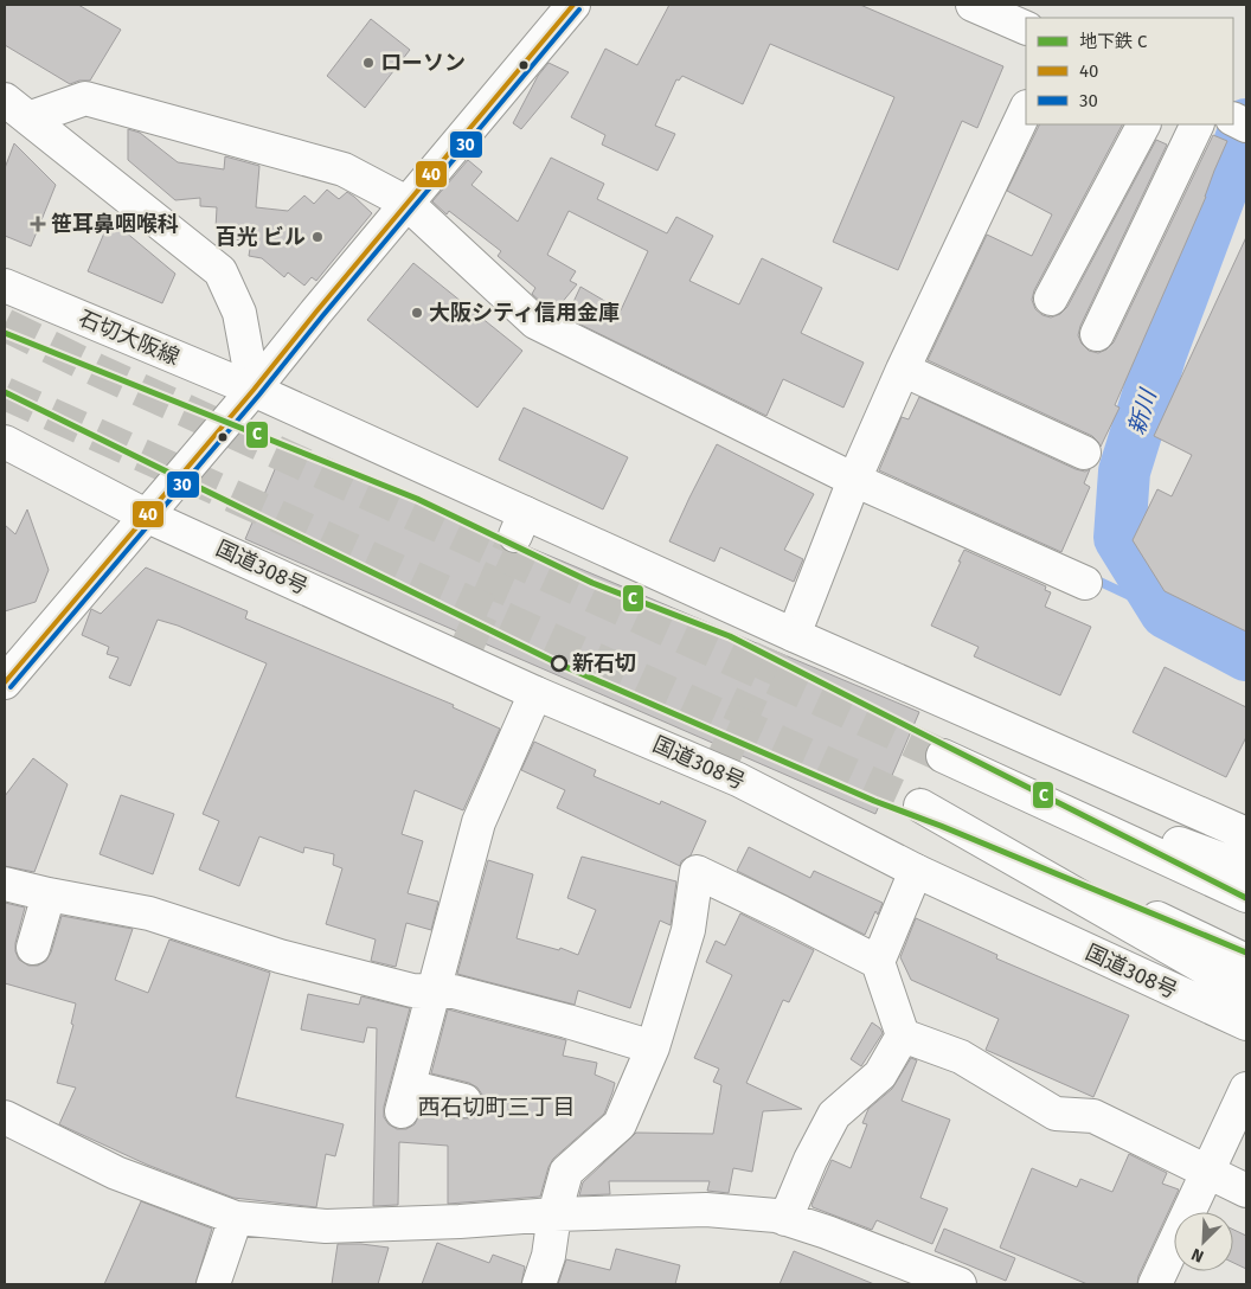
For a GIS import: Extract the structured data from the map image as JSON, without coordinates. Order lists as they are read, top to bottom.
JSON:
{
  "streets": {
    "main road": ["石切大阪線", "国道308号"]
  },
  "districts": ["西石切町三丁目"],
  "water": ["新川"],
  "places": {
    "other": [
      "ローソン",
      "百光 ビル",
      "大阪シティ信用金庫",
      "新石切"
    ],
    "health": ["笹耳鼻咽喉科"]
  },
  "lines": ["transit line 40", "transit line 30", "metro line C"],
  "legend": ["地下鉄 C", "40", "30"],
  "north": "bottom left"
}
